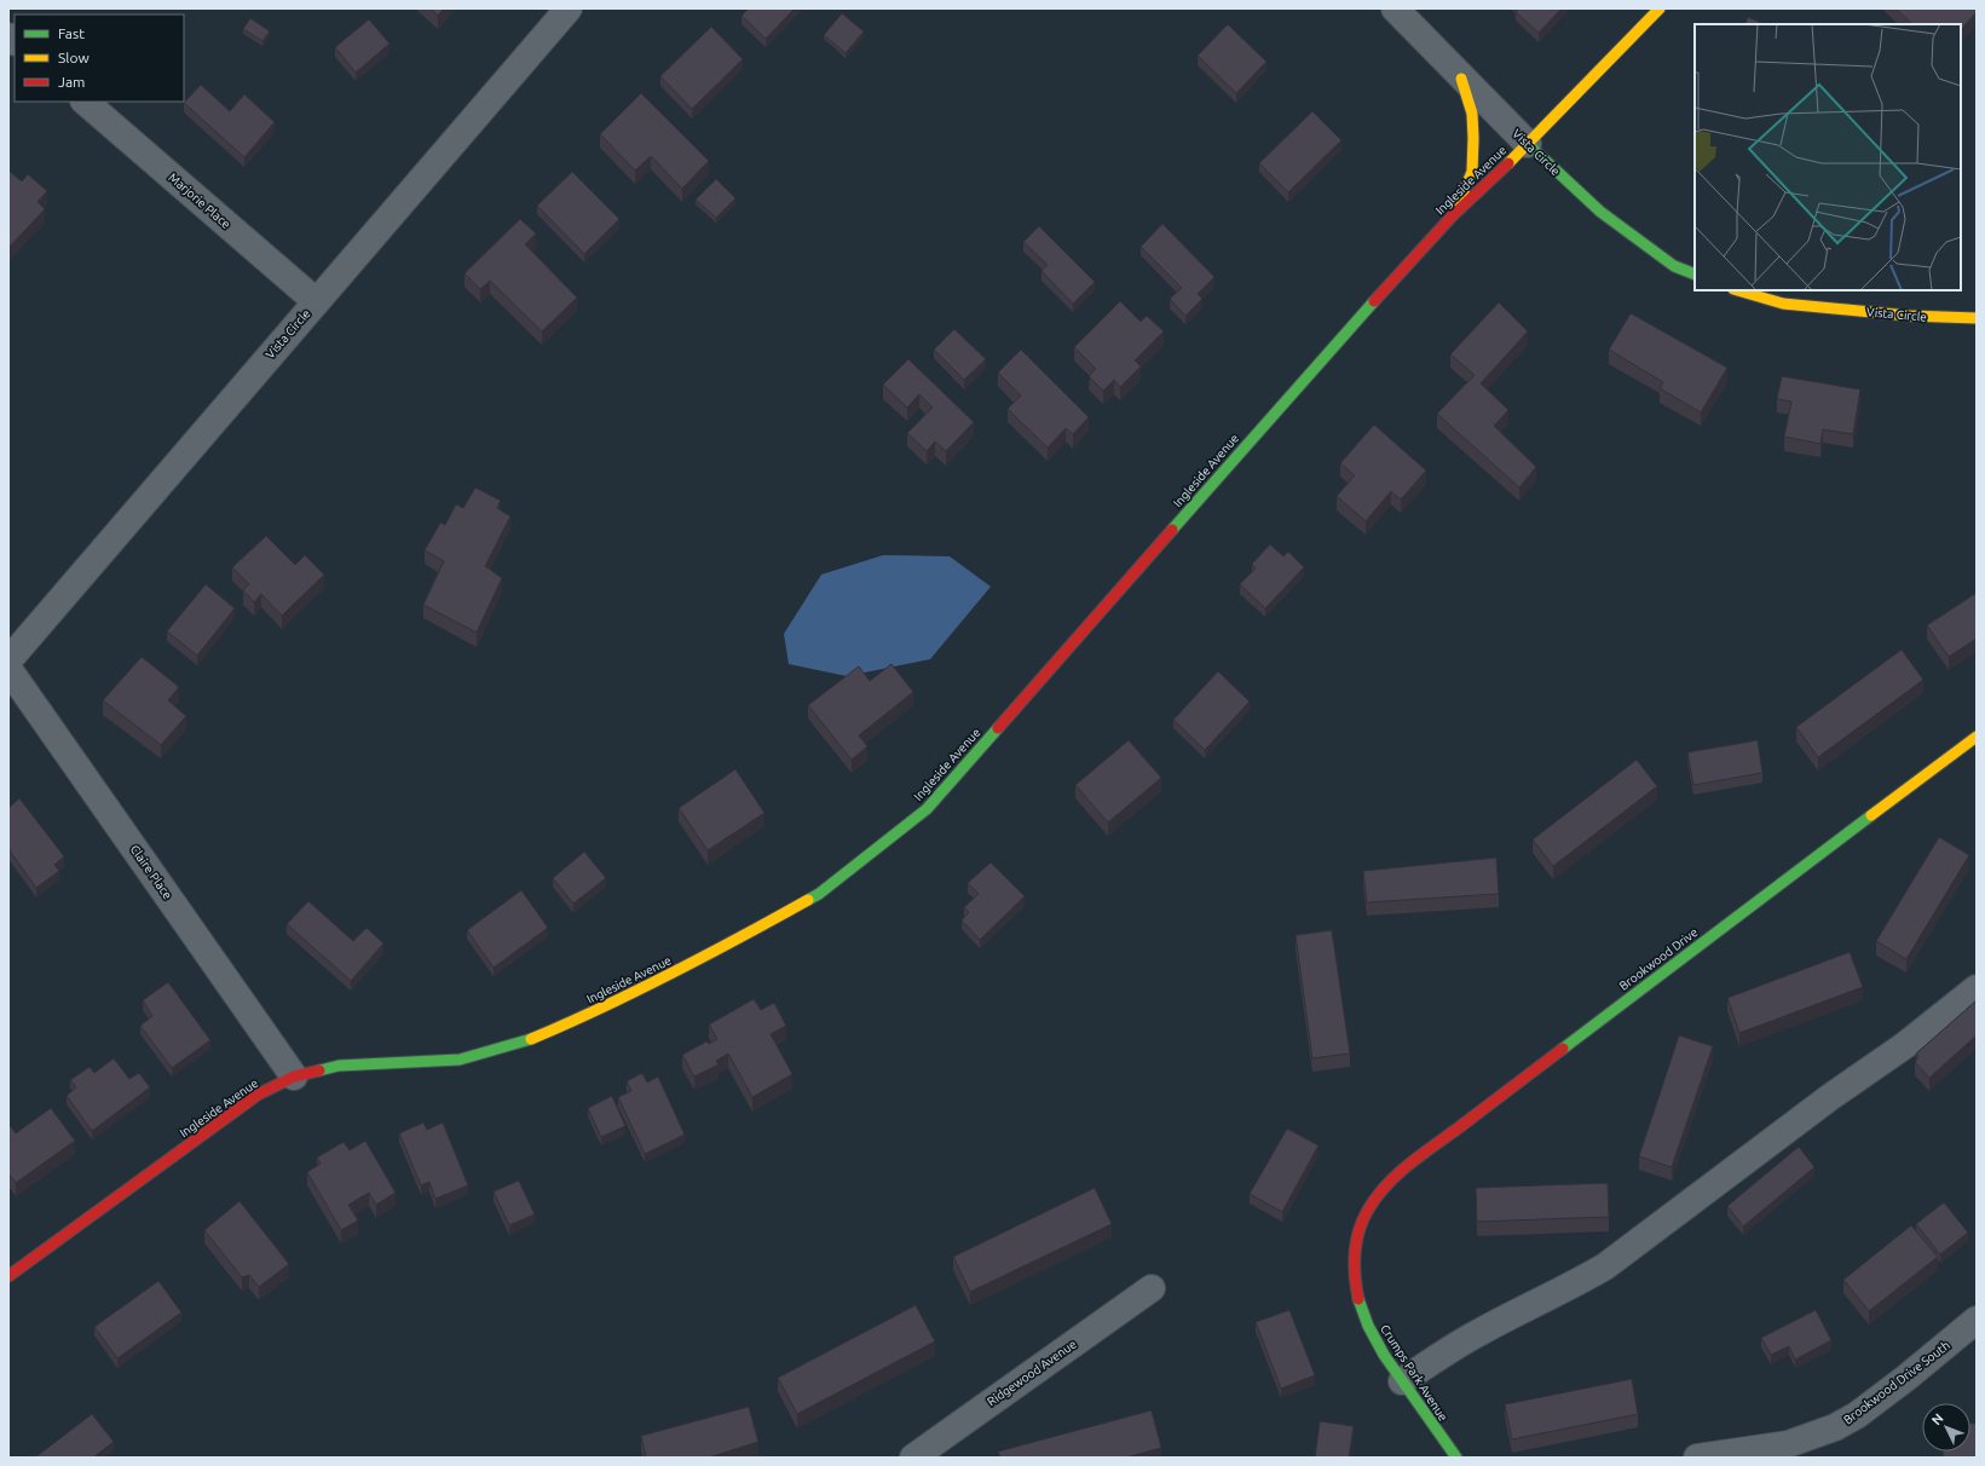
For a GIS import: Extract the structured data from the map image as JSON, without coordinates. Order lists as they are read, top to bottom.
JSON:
{
  "streets": {
    "street": [
      "Vista Circle",
      "Ingleside Avenue",
      "Marjorie Place",
      "Claire Place",
      "Brookwood Drive",
      "Ridgewood Avenue",
      "Crumps Park Avenue",
      "Brookwood Drive South"
    ]
  },
  "crossings": [
    ["Vista Circle", "Ingleside Avenue"],
    ["Vista Circle", "Marjorie Place"],
    ["Ingleside Avenue", "Claire Place"],
    ["Brookwood Drive", "Crumps Park Avenue"]
  ],
  "legend": ["Fast", "Slow", "Jam"],
  "north": "top left"
}
